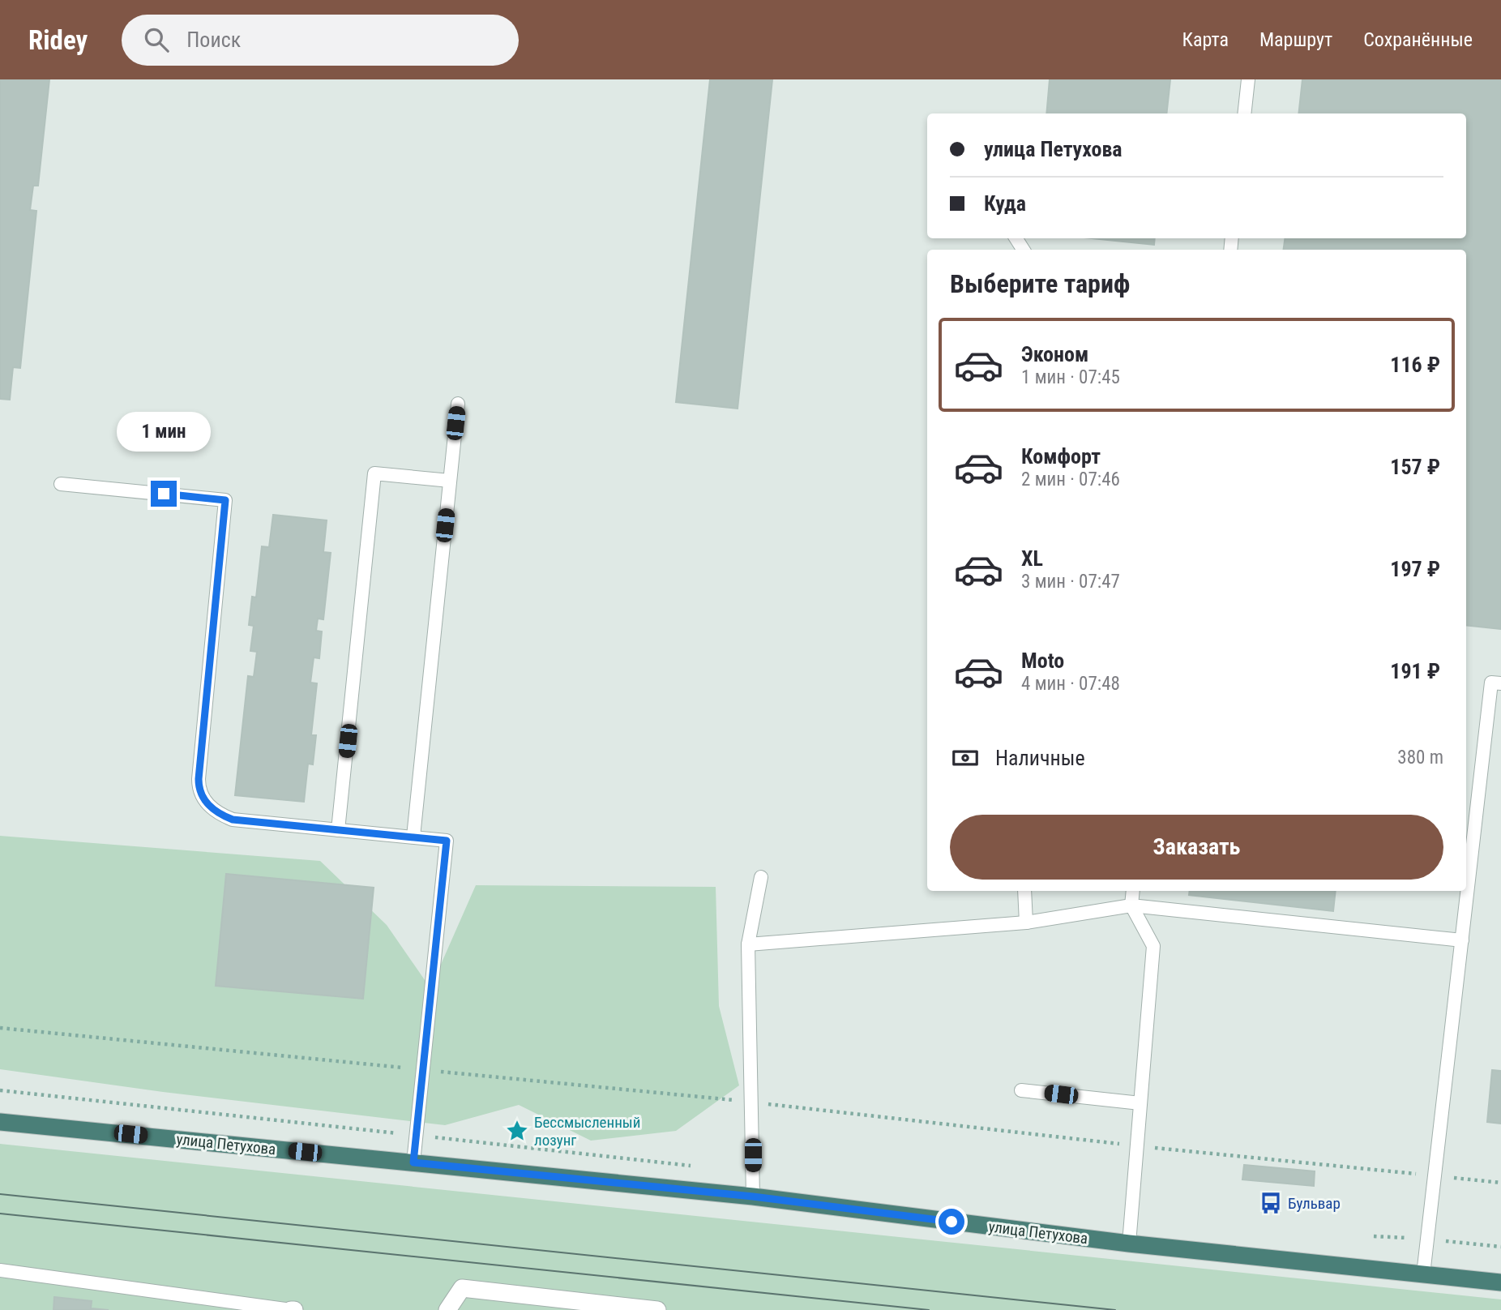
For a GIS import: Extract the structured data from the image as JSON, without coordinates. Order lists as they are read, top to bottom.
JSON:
{
  "streets": {
    "highway": ["улица Петухова"]
  },
  "places": {
    "place": ["Бессмысленный лозунг"],
    "bus stop": ["Бульвар"]
  },
  "page": {
    "header": "Ridey",
    "search": "Поиск",
    "nav": ["Карта", "Маршрут", "Сохранённые"],
    "banner": ["улица Петухова", "Куда"],
    "heading": "Выберите тариф",
    "list": [
      {
        "name": "Эконом",
        "note": "1 мин · 07:45",
        "value": "116 ₽"
      },
      {
        "name": "Комфорт",
        "note": "2 мин · 07:46",
        "value": "157 ₽"
      },
      {
        "name": "XL",
        "note": "3 мин · 07:47",
        "value": "197 ₽"
      },
      {
        "name": "Moto",
        "note": "4 мин · 07:48",
        "value": "191 ₽"
      }
    ],
    "bubble": "1 мин",
    "pay": ["Наличные", "380 m"],
    "buttons": "Заказать"
  }
}
